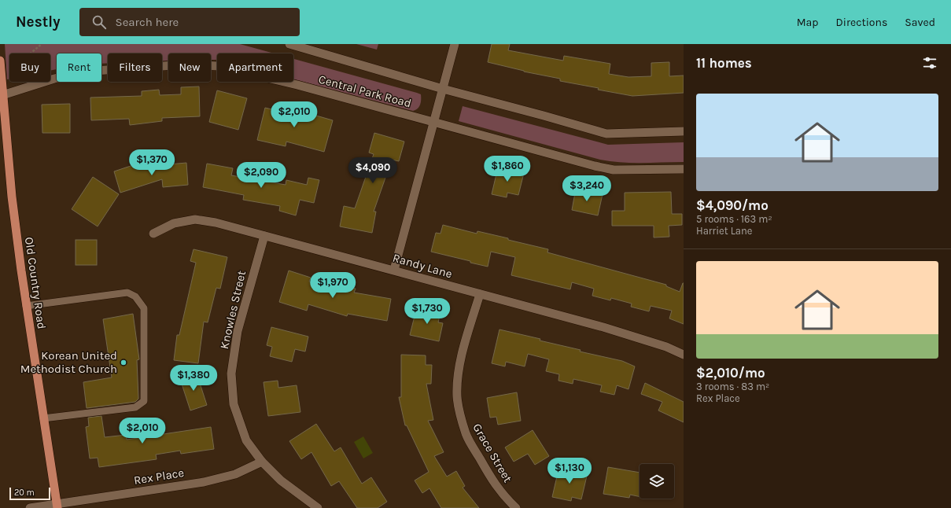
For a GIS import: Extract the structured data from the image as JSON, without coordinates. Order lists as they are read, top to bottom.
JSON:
{
  "streets": {
    "main road": ["Old Country Road"],
    "street": [
      "Central Park Road",
      "Randy Lane",
      "Knowles Street",
      "Grace Street",
      "Rex Place"
    ]
  },
  "crossings": [
    ["Central Park Road", "Old Country Road"],
    ["Randy Lane", "Knowles Street"],
    ["Randy Lane", "Grace Street"],
    ["Old Country Road", "Rex Place"],
    ["Knowles Street", "Rex Place"]
  ],
  "places": ["Korean United Methodist Church"],
  "scale_bar": "20 m",
  "page": {
    "header": "Nestly",
    "search": "Search here",
    "nav": ["Map", "Directions", "Saved"],
    "heading": "11 homes",
    "chip": [
      "Buy",
      "Rent",
      "Filters",
      "New",
      "Apartment"
    ],
    "list": [
      {
        "name": "$4,090/mo",
        "note": "5 rooms · 163 m² · Harriet Lane"
      },
      {
        "name": "$2,010/mo",
        "note": "3 rooms · 83 m² · Rex Place"
      }
    ],
    "price": [
      "$2,010",
      "$1,370",
      "$1,860",
      "$4,090",
      "$2,090",
      "$3,240",
      "$1,970",
      "$1,730",
      "$1,380",
      "$2,010",
      "$1,130"
    ],
    "scale": "20 m"
  }
}
